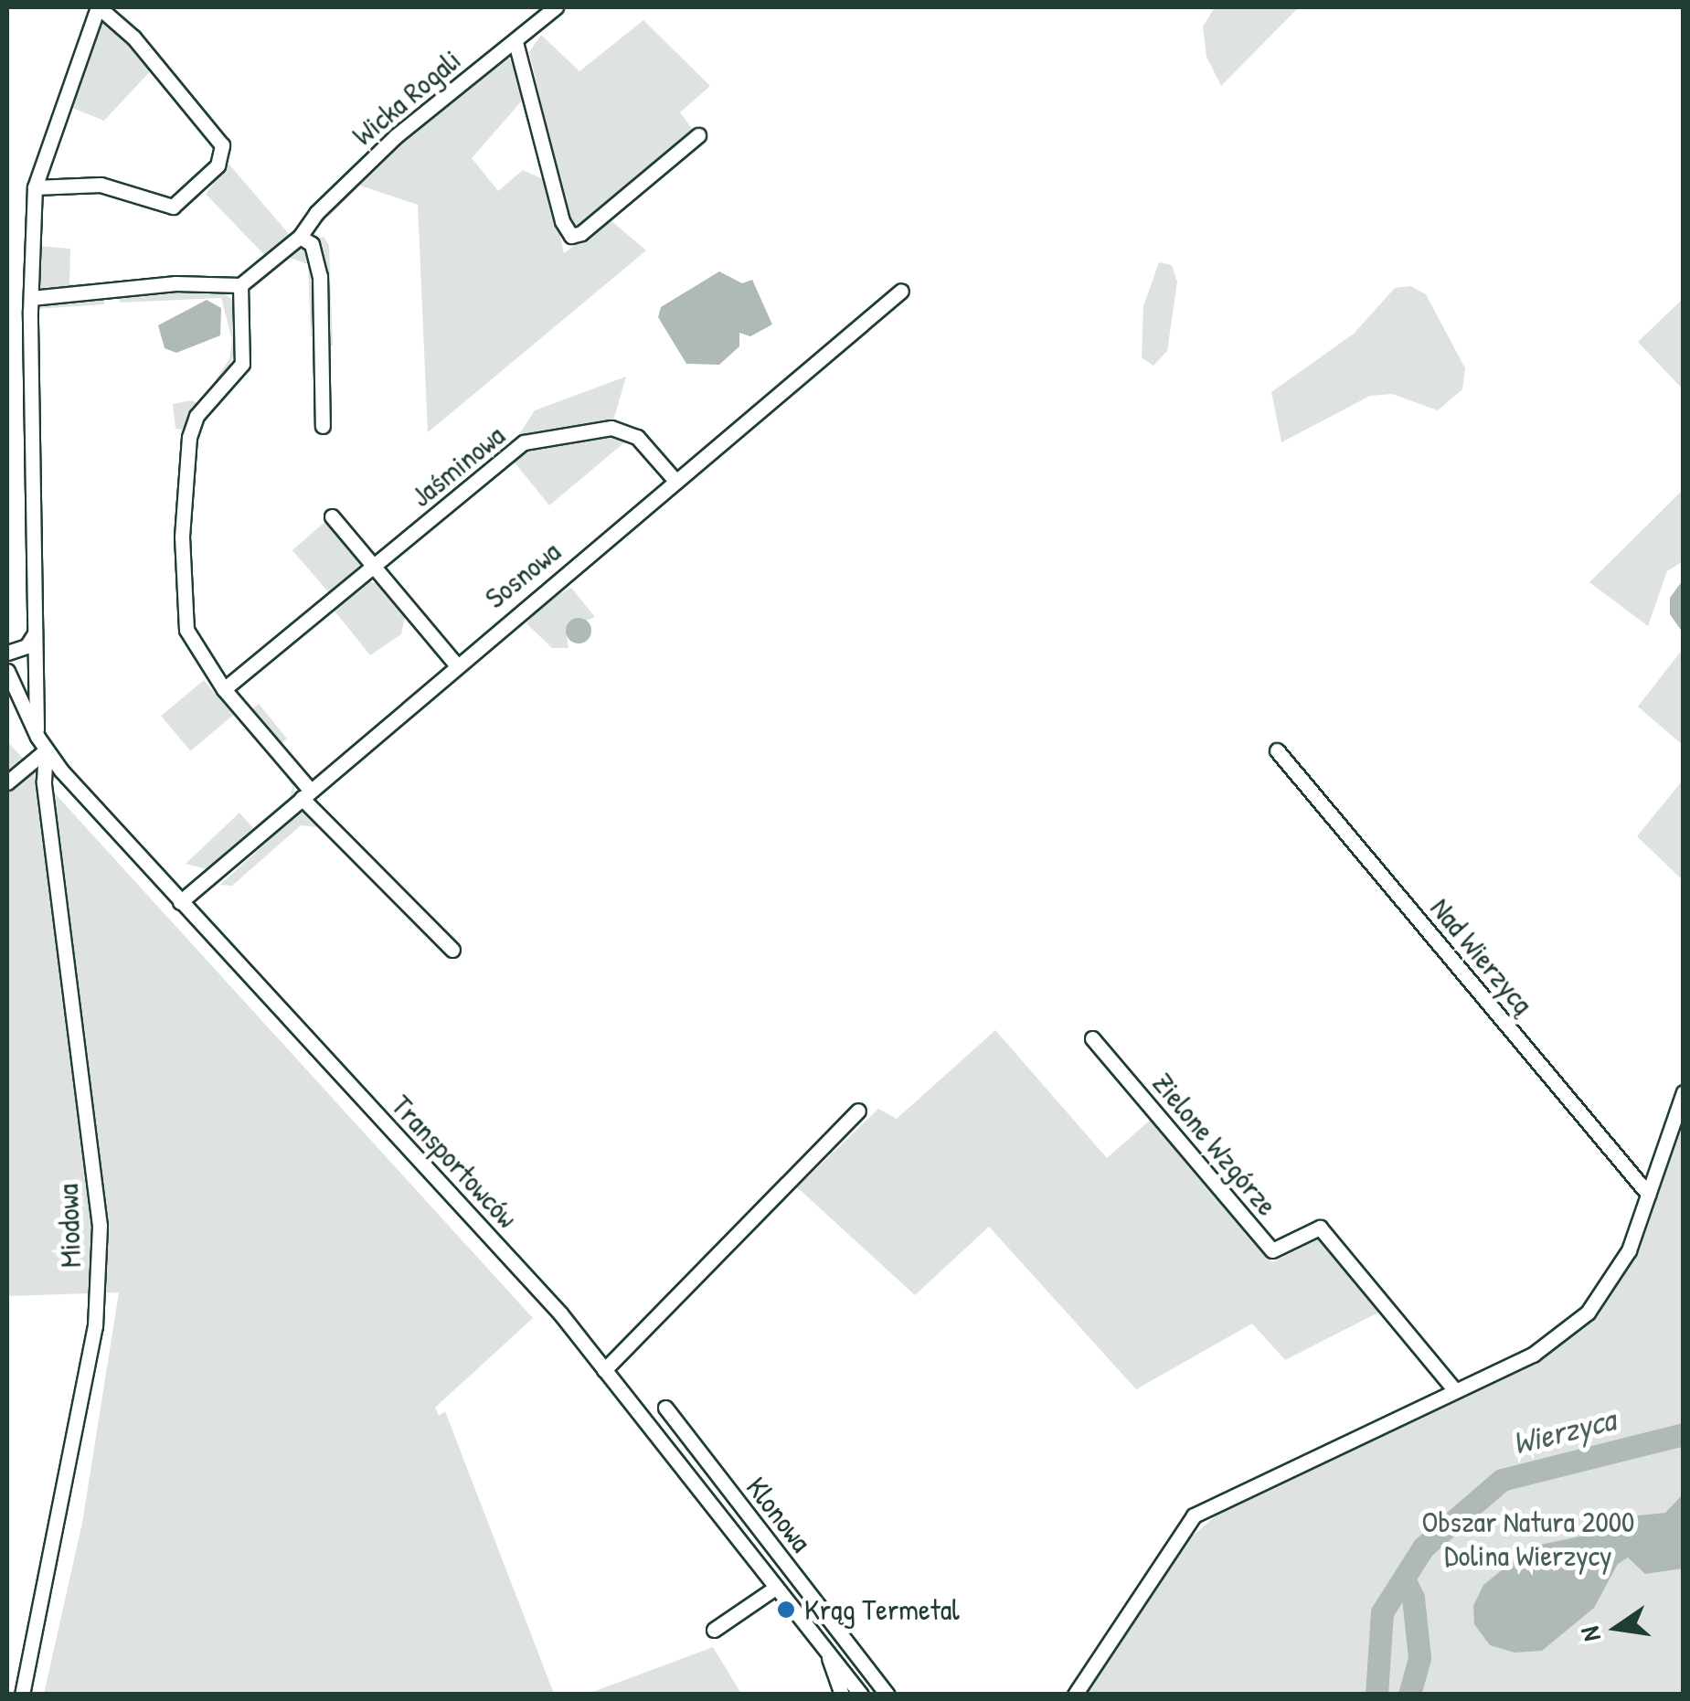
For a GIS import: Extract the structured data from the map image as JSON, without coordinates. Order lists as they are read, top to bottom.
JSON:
{
  "streets": {
    "street": [
      "Wicka Rogali",
      "Jaśminowa",
      "Sosnowa",
      "Nad Wierzycą",
      "Zielone Wzgórze",
      "Transportowców",
      "Miodowa",
      "Klonowa"
    ]
  },
  "crossings": [
    ["Jaśminowa", "Sosnowa"],
    ["Sosnowa", "Transportowców"],
    ["Transportowców", "Miodowa"]
  ],
  "water": ["Wierzyca"],
  "parks": ["Obszar Natura 2000 Dolina Wierzycy"],
  "places": ["Krąg Termetal"],
  "north": "left"
}
